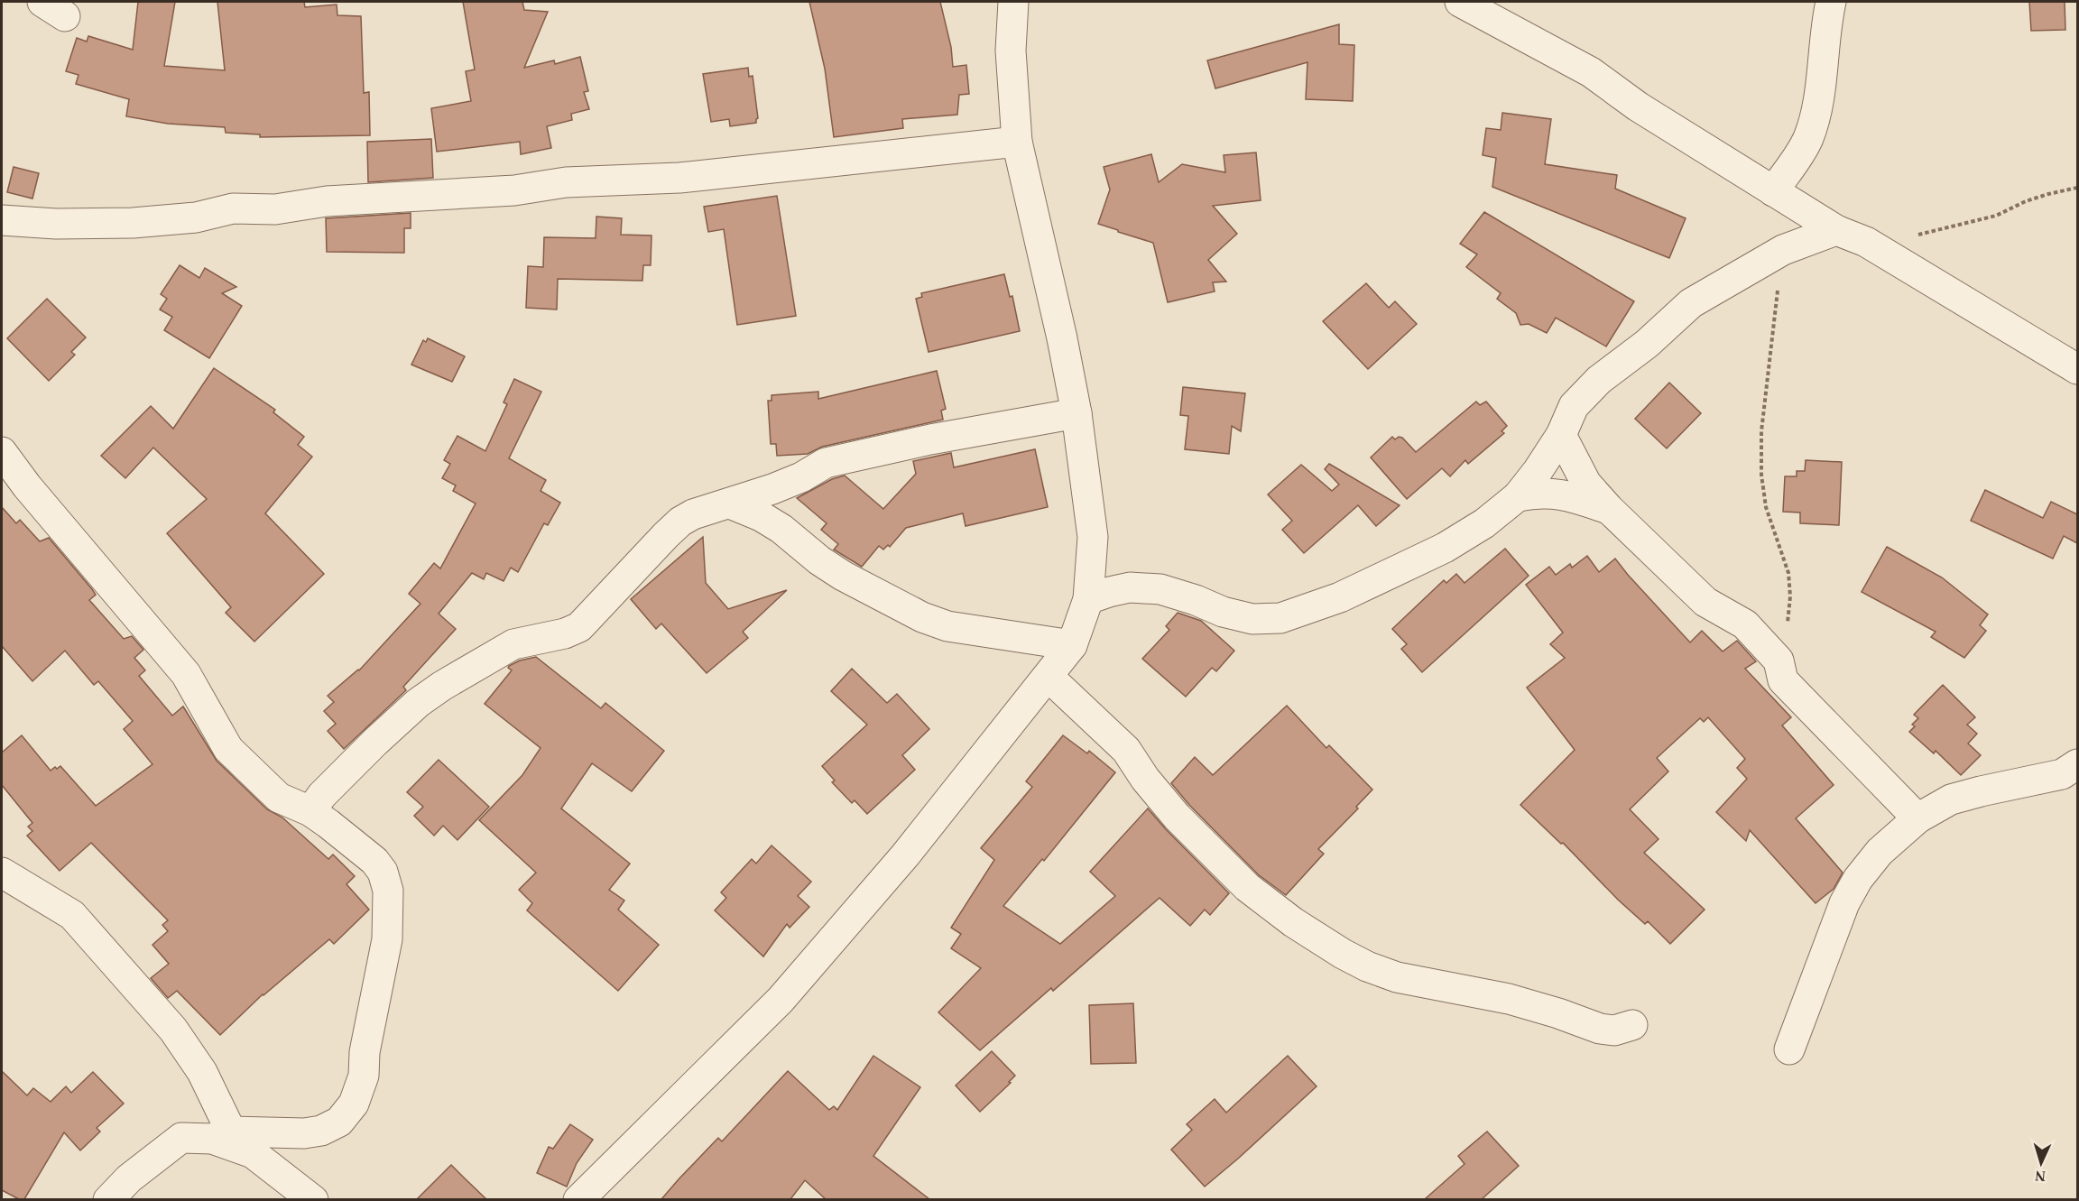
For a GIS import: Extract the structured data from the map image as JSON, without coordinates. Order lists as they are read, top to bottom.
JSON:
{
  "north": "bottom"
}
